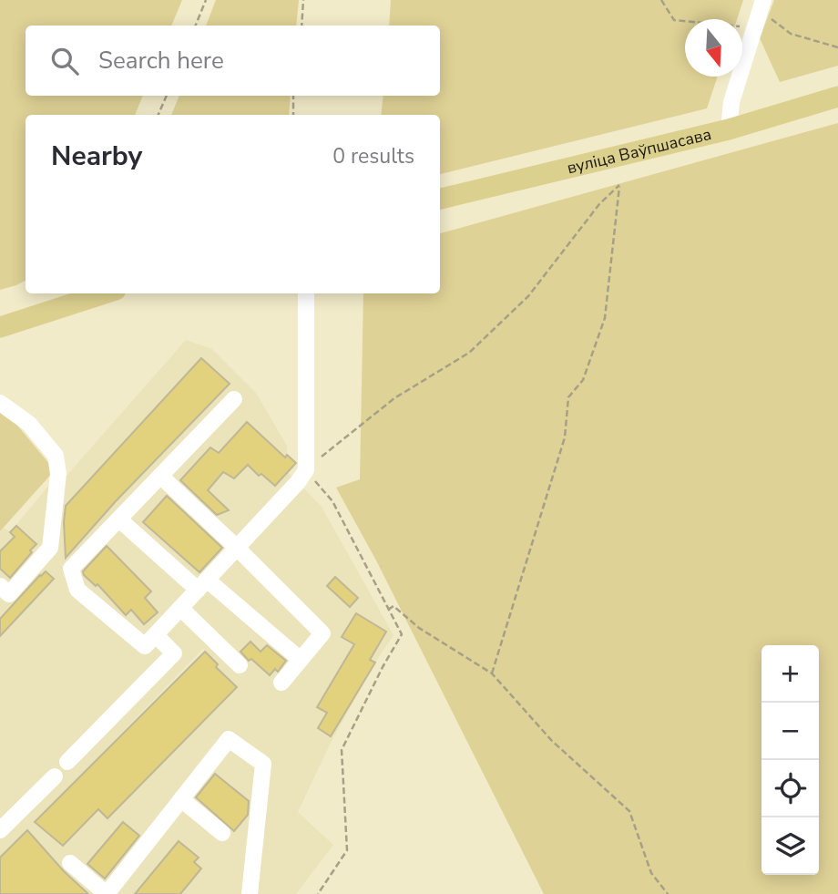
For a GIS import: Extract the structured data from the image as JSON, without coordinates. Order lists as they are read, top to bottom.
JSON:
{
  "streets": {
    "main road": ["вуліца Ваўпшасава"]
  },
  "north": "bottom",
  "page": {
    "search": "Search here",
    "heading": ["Nearby", "0 results"],
    "map_buttons": ["+", "−"]
  }
}
